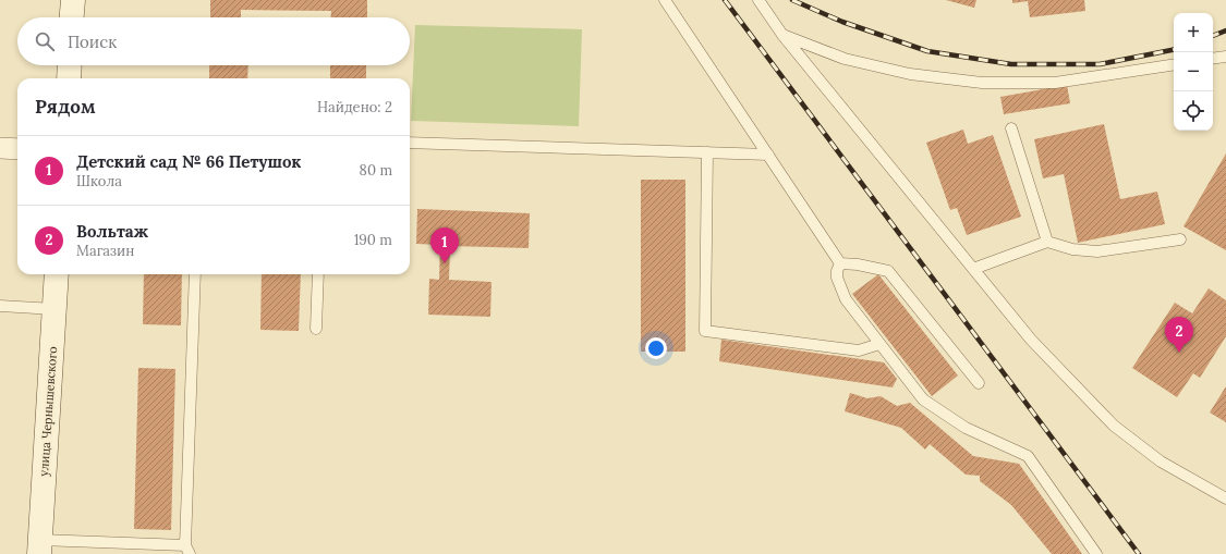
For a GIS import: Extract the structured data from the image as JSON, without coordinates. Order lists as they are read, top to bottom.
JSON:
{
  "streets": {
    "main road": ["улица Чернышевского"]
  },
  "page": {
    "map_buttons": ["+", "−"],
    "search": "Поиск",
    "heading": ["Рядом", "Найдено: 2"],
    "list": [
      {
        "mark": "1",
        "name": "Детский сад № 66 Петушок",
        "note": "Школа",
        "value": "80 m"
      },
      {
        "mark": "2",
        "name": "Вольтаж",
        "note": "Магазин",
        "value": "190 m"
      }
    ],
    "pins": ["1", "2"]
  }
}
